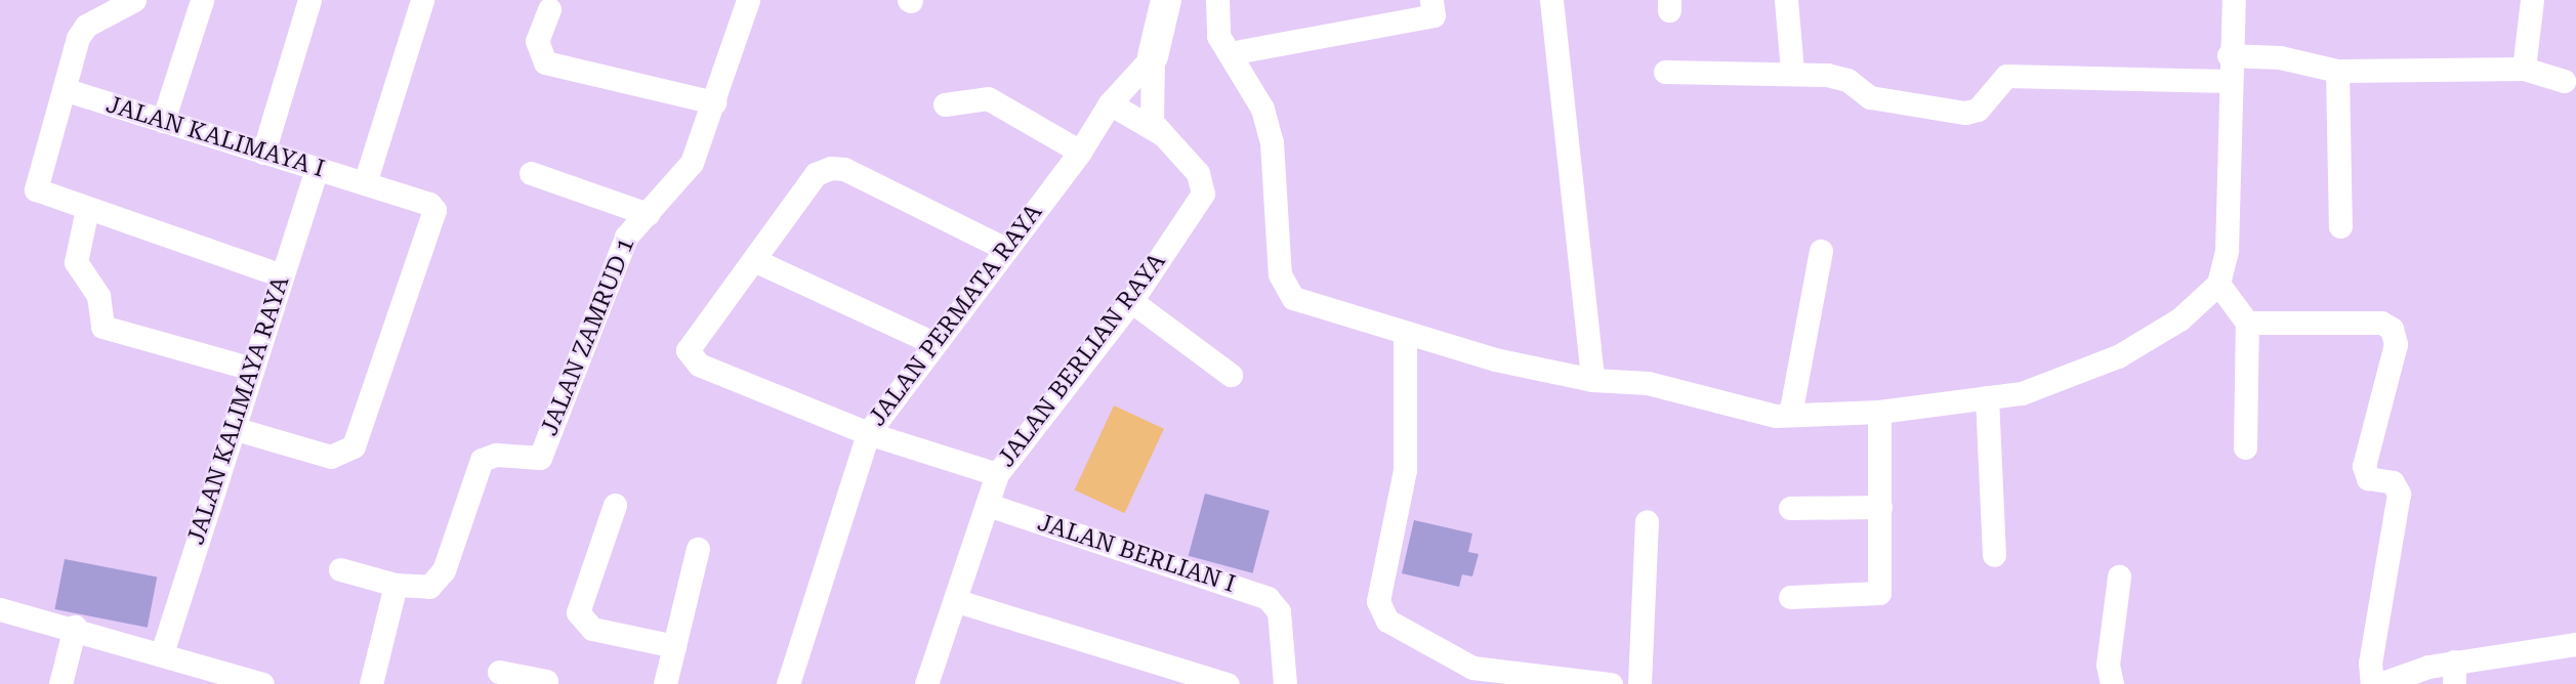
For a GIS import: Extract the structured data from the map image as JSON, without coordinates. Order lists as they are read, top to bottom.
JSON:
{
  "streets": {
    "street": [
      "JALAN KALIMAYA I",
      "JALAN PERMATA RAYA",
      "JALAN ZAMRUD 1",
      "JALAN BERLIAN RAYA",
      "JALAN KALIMAYA RAYA",
      "JALAN BERLIAN I"
    ]
  },
  "crossings": [
    ["JALAN KALIMAYA I", "JALAN KALIMAYA RAYA"],
    ["JALAN PERMATA RAYA", "JALAN BERLIAN RAYA"],
    ["JALAN BERLIAN RAYA", "JALAN BERLIAN I"]
  ]
}
